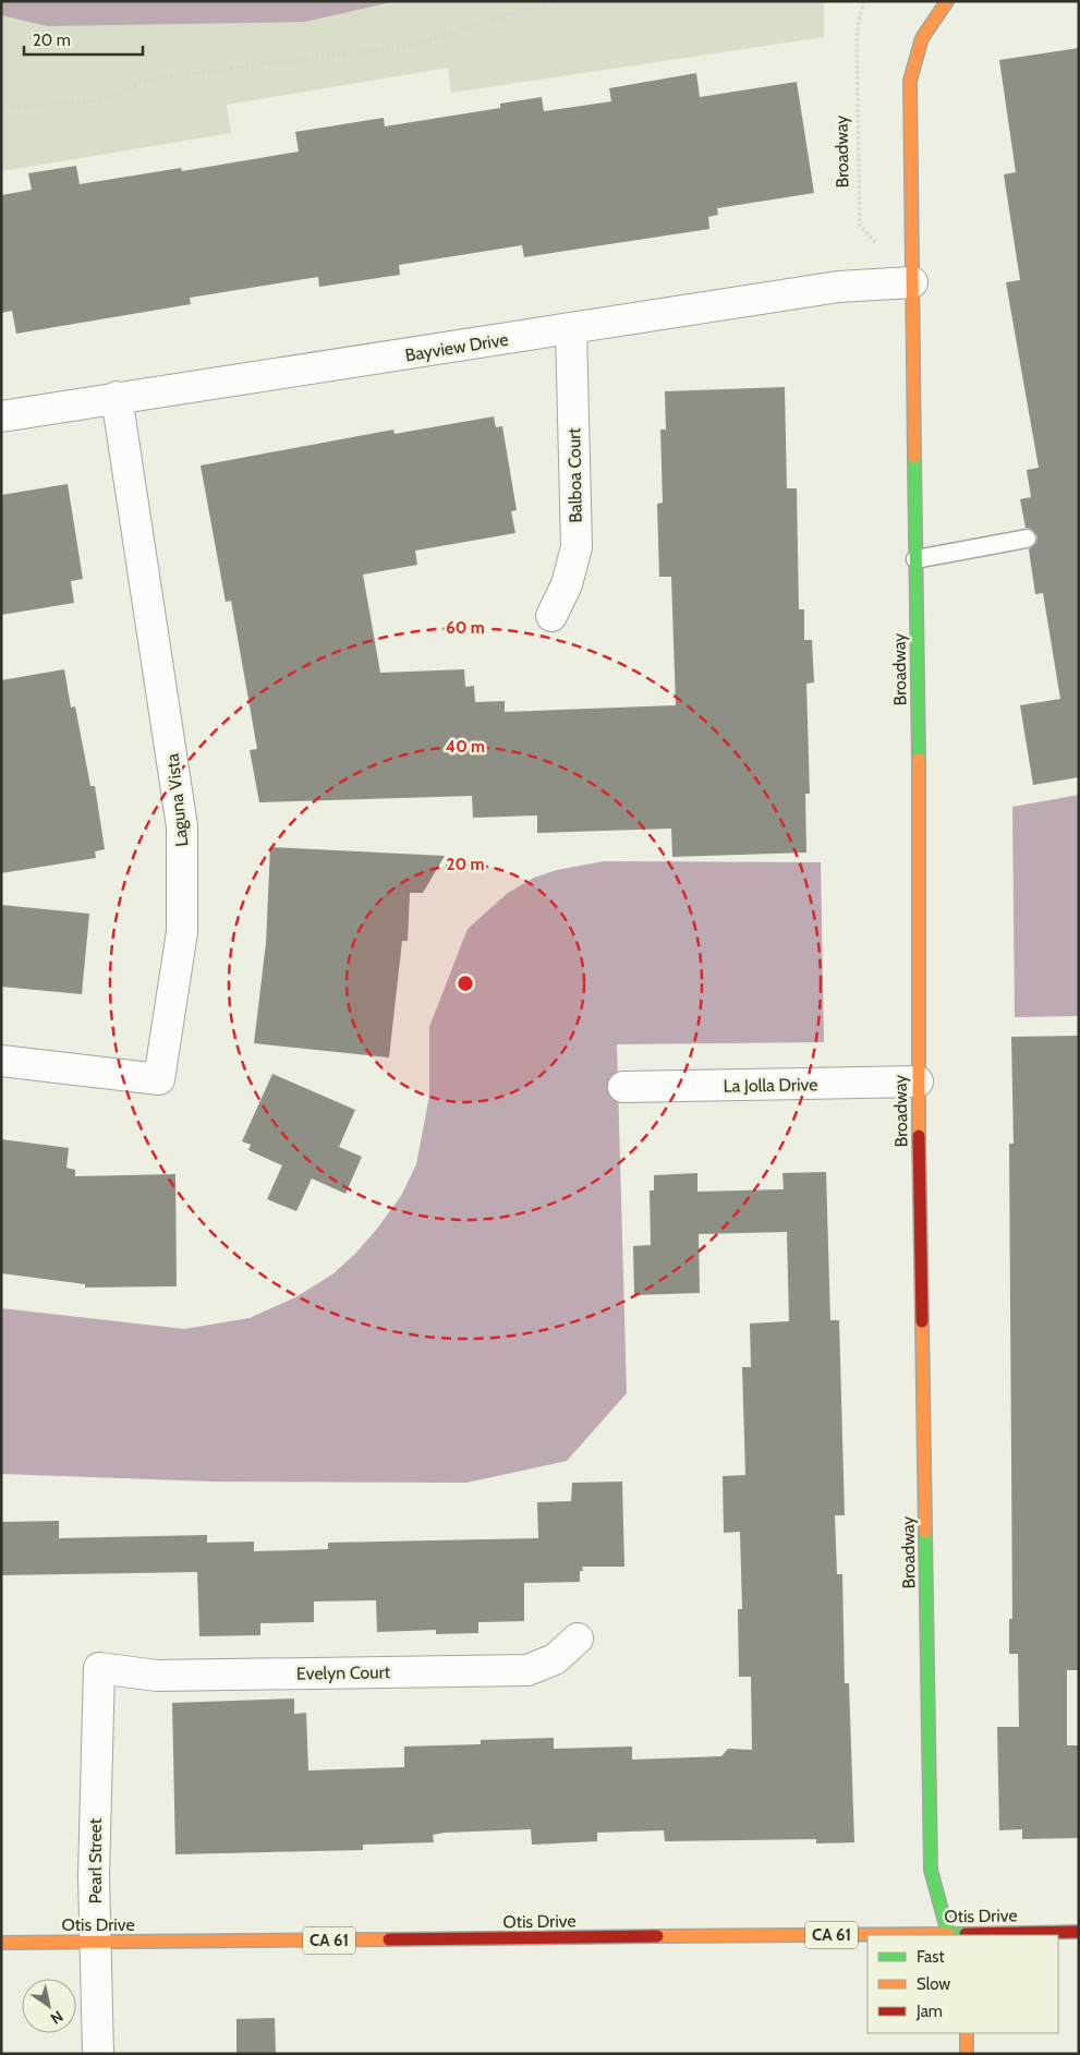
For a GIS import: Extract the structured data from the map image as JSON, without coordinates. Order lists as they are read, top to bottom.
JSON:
{
  "streets": {
    "street": [
      "Broadway",
      "Bayview Drive",
      "Balboa Court",
      "Laguna Vista",
      "La Jolla Drive",
      "Evelyn Court",
      "Pearl Street",
      "Otis Drive",
      "CA 61"
    ]
  },
  "crossings": [
    ["Broadway", "Bayview Drive"],
    ["Broadway", "La Jolla Drive"],
    ["Broadway", "Otis Drive"],
    ["Bayview Drive", "Balboa Court"],
    ["Bayview Drive", "Laguna Vista"],
    ["Evelyn Court", "Pearl Street"],
    ["Pearl Street", "Otis Drive"]
  ],
  "legend": ["Fast", "Slow", "Jam"],
  "scale_bar": "20 m",
  "north": "bottom right",
  "rings": ["60 m", "40 m", "20 m"]
}
